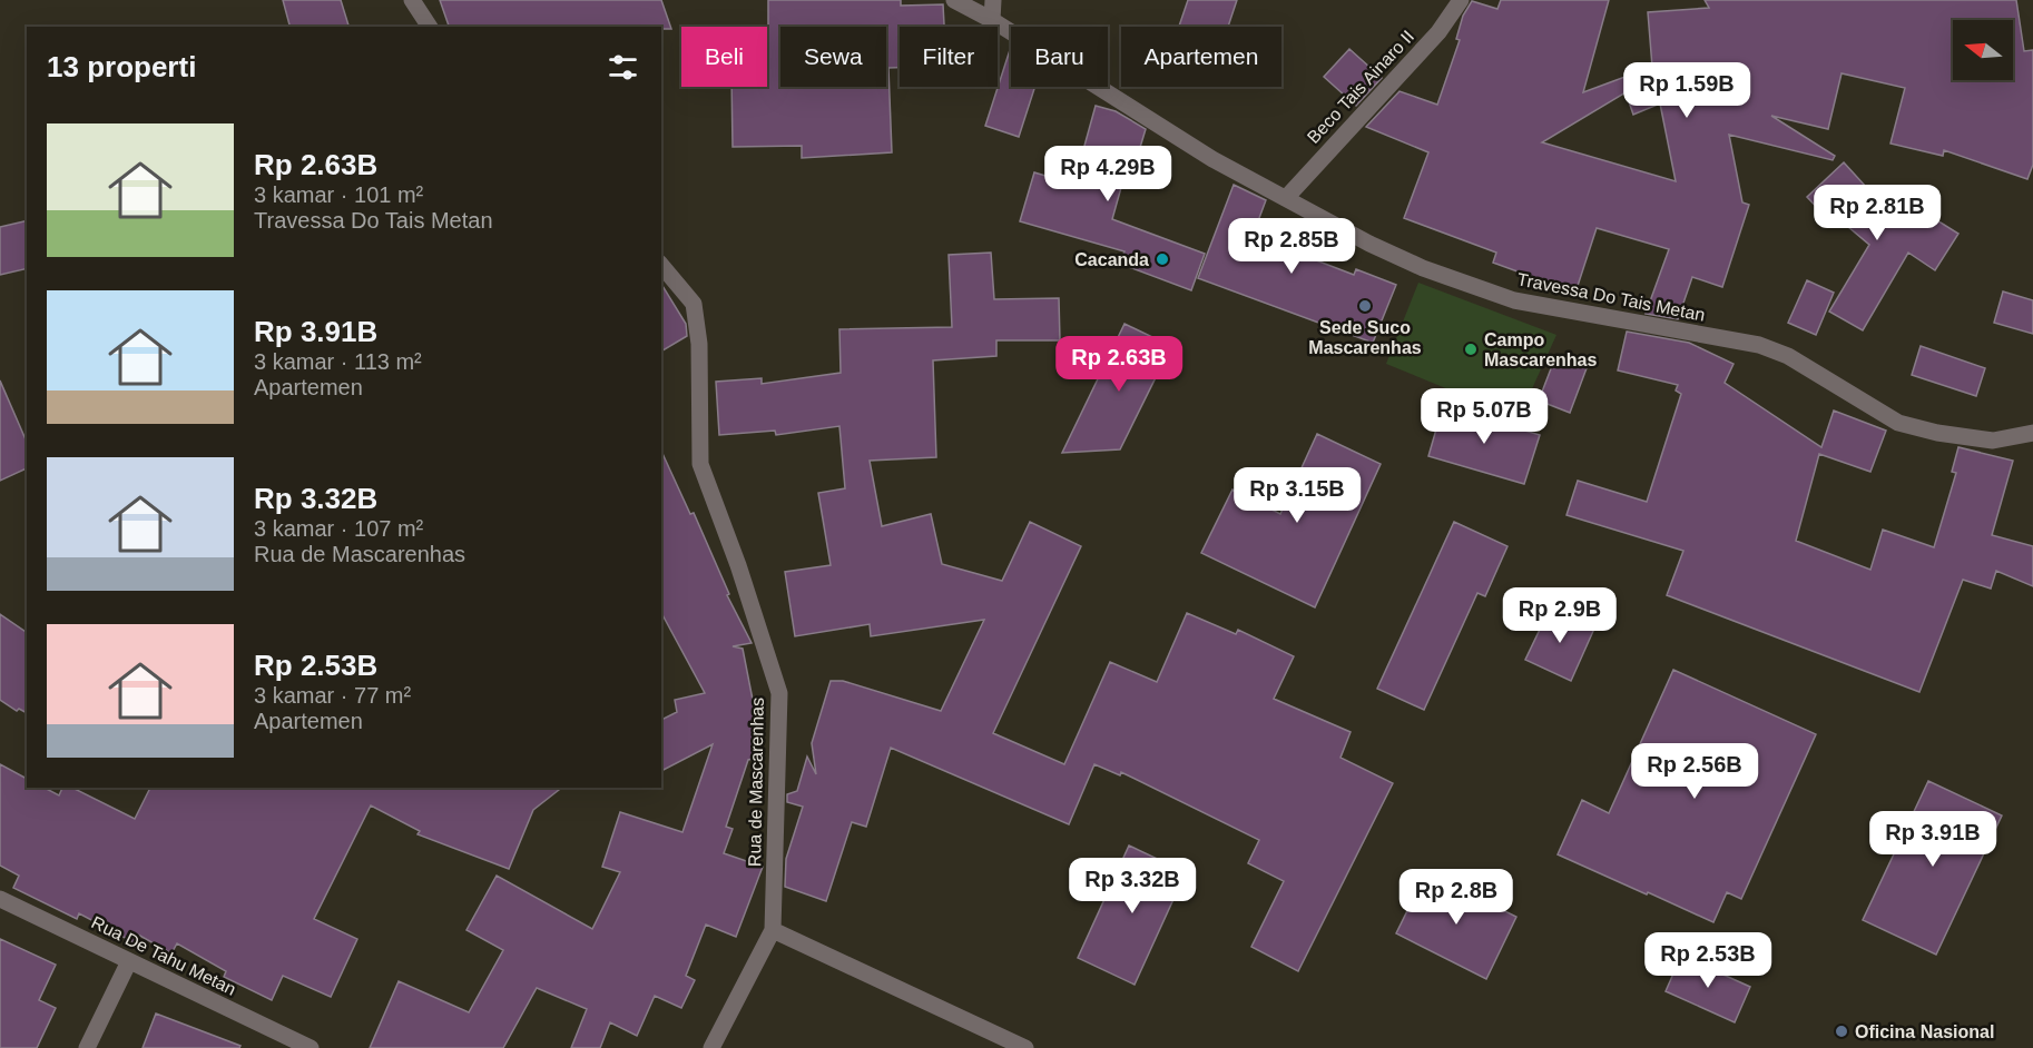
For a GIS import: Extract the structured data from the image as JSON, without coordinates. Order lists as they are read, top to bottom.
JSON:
{
  "streets": {
    "street": [
      "Beco Tais Ainaro II",
      "Travessa Do Tais Metan",
      "Rua de Mascarenhas",
      "Rua De Tahu Metan"
    ]
  },
  "crossings": [
    ["Beco Tais Ainaro II", "Travessa Do Tais Metan"]
  ],
  "places": [
    "Cacanda",
    "Sede Suco Mascarenhas",
    "Campo Mascarenhas",
    "Oficina Nasional"
  ],
  "north": "left",
  "page": {
    "chip": [
      "Beli",
      "Sewa",
      "Filter",
      "Baru",
      "Apartemen"
    ],
    "heading": "13 properti",
    "price": [
      "Rp 1.59B",
      "Rp 4.29B",
      "Rp 2.81B",
      "Rp 2.85B",
      "Rp 2.63B",
      "Rp 5.07B",
      "Rp 3.15B",
      "Rp 2.9B",
      "Rp 2.56B",
      "Rp 3.91B",
      "Rp 3.32B",
      "Rp 2.8B",
      "Rp 2.53B"
    ],
    "list": [
      {
        "name": "Rp 2.63B",
        "note": "3 kamar · 101 m² · Travessa Do Tais Metan"
      },
      {
        "name": "Rp 3.91B",
        "note": "3 kamar · 113 m² · Apartemen"
      },
      {
        "name": "Rp 3.32B",
        "note": "3 kamar · 107 m² · Rua de Mascarenhas"
      },
      {
        "name": "Rp 2.53B",
        "note": "3 kamar · 77 m² · Apartemen"
      }
    ]
  }
}
